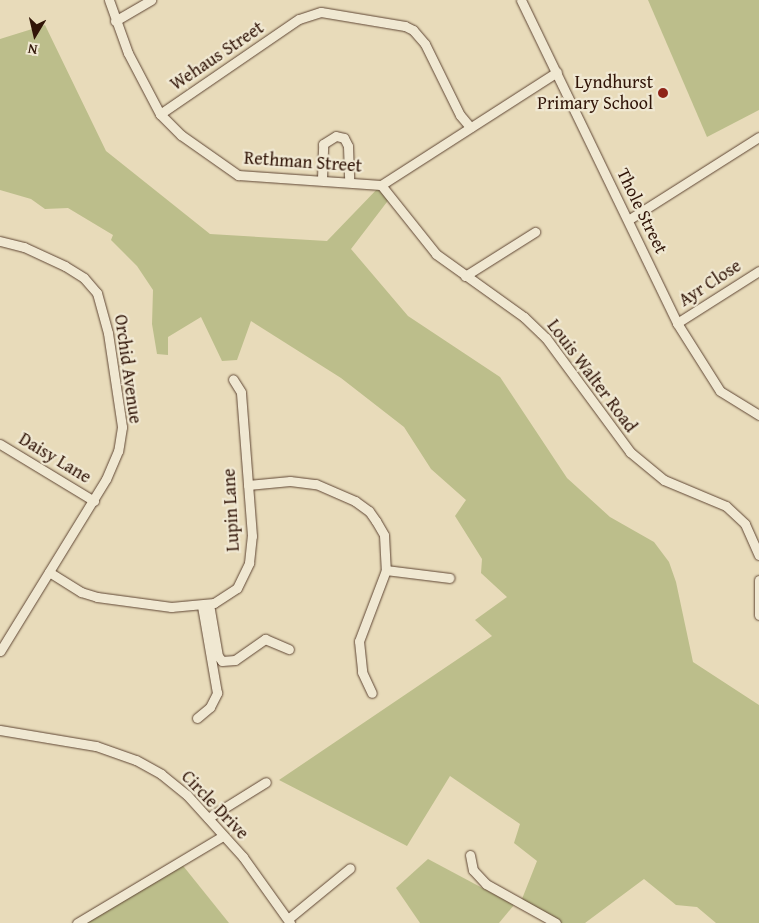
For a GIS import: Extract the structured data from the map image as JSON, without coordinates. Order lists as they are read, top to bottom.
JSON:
{
  "streets": {
    "street": [
      "Wehaus Street",
      "Rethman Street",
      "Thole Street",
      "Ayr Close",
      "Orchid Avenue",
      "Louis Walter Road",
      "Daisy Lane",
      "Lupin Lane",
      "Circle Drive"
    ]
  },
  "crossings": [
    ["Wehaus Street", "Rethman Street"],
    ["Rethman Street", "Thole Street"],
    ["Rethman Street", "Louis Walter Road"],
    ["Thole Street", "Ayr Close"],
    ["Orchid Avenue", "Daisy Lane"],
    ["Orchid Avenue", "Lupin Lane"]
  ],
  "places": ["Lyndhurst Primary School"],
  "north": "bottom"
}
